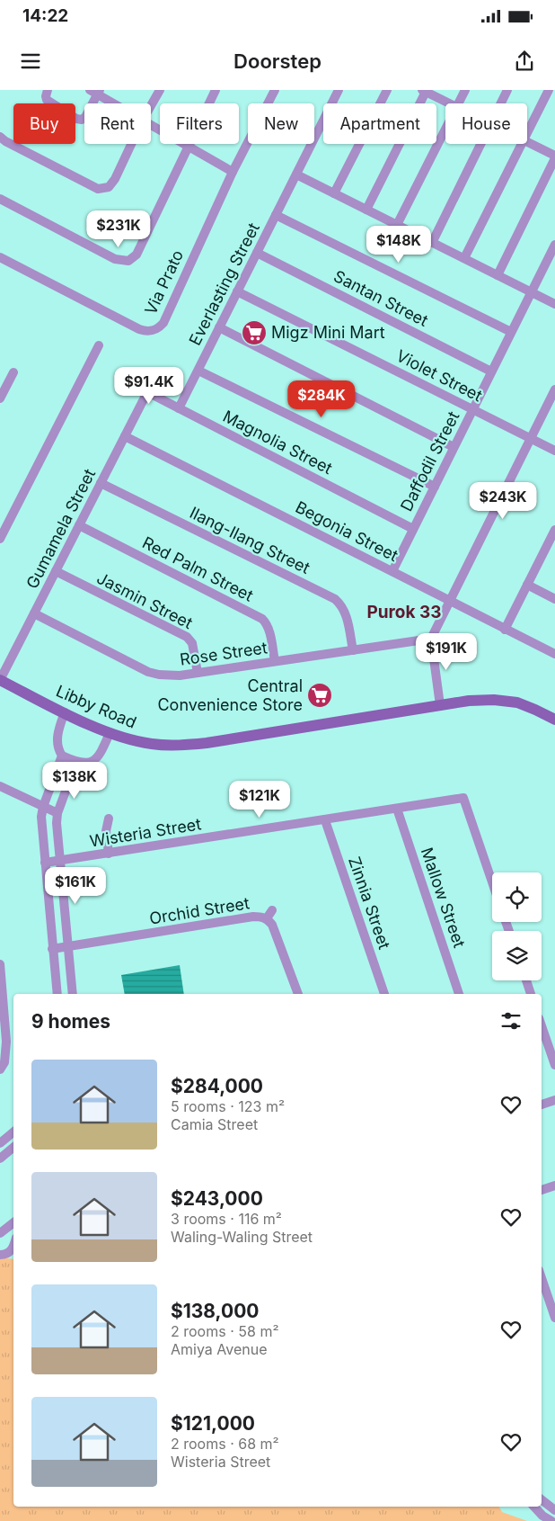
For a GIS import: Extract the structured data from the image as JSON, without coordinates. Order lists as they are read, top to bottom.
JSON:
{
  "streets": {
    "main road": ["Libby Road"],
    "street": [
      "Via Prato",
      "Everlasting Street",
      "Santan Street",
      "Violet Street",
      "Magnolia Street",
      "Daffodil Street",
      "Gumamela Street",
      "Begonia Street",
      "Ilang-Ilang Street",
      "Red Palm Street",
      "Jasmin Street",
      "Rose Street",
      "Wisteria Street",
      "Mallow Street",
      "Zinnia Street",
      "Orchid Street"
    ]
  },
  "crossings": [
    ["Everlasting Street", "Santan Street"],
    ["Everlasting Street", "Violet Street"],
    ["Everlasting Street", "Magnolia Street"],
    ["Santan Street", "Daffodil Street"],
    ["Violet Street", "Daffodil Street"],
    ["Magnolia Street", "Daffodil Street"],
    ["Magnolia Street", "Gumamela Street"],
    ["Daffodil Street", "Begonia Street"],
    ["Gumamela Street", "Begonia Street"],
    ["Gumamela Street", "Ilang-Ilang Street"],
    ["Gumamela Street", "Red Palm Street"],
    ["Gumamela Street", "Jasmin Street"],
    ["Gumamela Street", "Rose Street"],
    ["Gumamela Street", "Libby Road"],
    ["Ilang-Ilang Street", "Rose Street"],
    ["Red Palm Street", "Rose Street"],
    ["Jasmin Street", "Rose Street"],
    ["Wisteria Street", "Mallow Street"],
    ["Wisteria Street", "Zinnia Street"]
  ],
  "districts": ["Purok 33"],
  "places": {
    "supermarket": ["Migz Mini Mart", "Central Convenience Store"]
  },
  "page": {
    "status": "14:22",
    "header": "Doorstep",
    "chip": [
      "Buy",
      "Rent",
      "Filters",
      "New",
      "Apartment",
      "House"
    ],
    "price": [
      "$231K",
      "$148K",
      "$91.4K",
      "$284K",
      "$243K",
      "$191K",
      "$138K",
      "$121K",
      "$161K"
    ],
    "heading": "9 homes",
    "list": [
      {
        "name": "$284,000",
        "note": "5 rooms · 123 m² · Camia Street"
      },
      {
        "name": "$243,000",
        "note": "3 rooms · 116 m² · Waling-Waling Street"
      },
      {
        "name": "$138,000",
        "note": "2 rooms · 58 m² · Amiya Avenue"
      },
      {
        "name": "$121,000",
        "note": "2 rooms · 68 m² · Wisteria Street"
      }
    ]
  }
}
